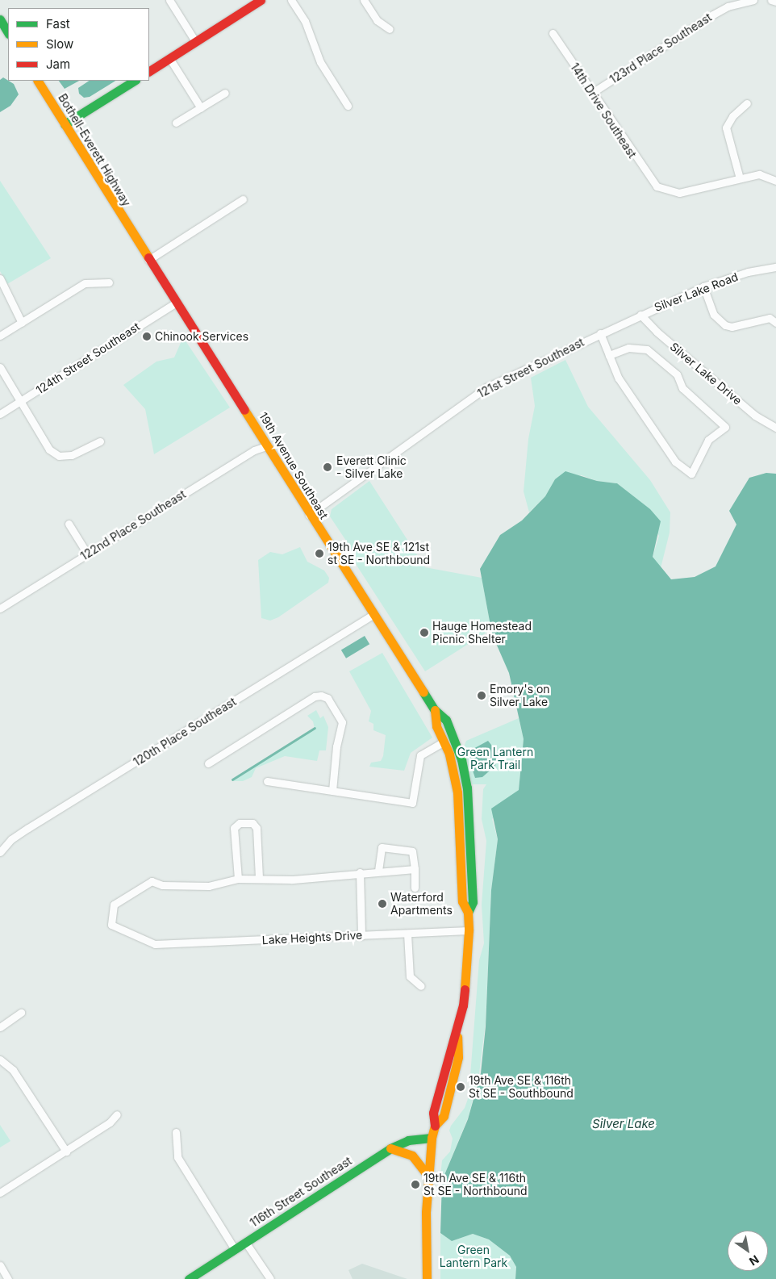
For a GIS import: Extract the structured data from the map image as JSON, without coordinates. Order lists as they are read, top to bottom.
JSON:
{
  "streets": {
    "main road": ["Bothell-Everett Highway", "19th Avenue Southeast", "116th Street Southeast"],
    "street": [
      "123rd Place Southeast",
      "14th Drive Southeast",
      "Silver Lake Road",
      "124th Street Southeast",
      "121st Street Southeast",
      "Silver Lake Drive",
      "122nd Place Southeast",
      "120th Place Southeast",
      "Lake Heights Drive"
    ]
  },
  "crossings": [
    ["123rd Place Southeast", "14th Drive Southeast"],
    ["Bothell-Everett Highway", "19th Avenue Southeast"],
    ["Silver Lake Road", "121st Street Southeast"],
    ["Silver Lake Road", "Silver Lake Drive"],
    ["124th Street Southeast", "19th Avenue Southeast"],
    ["121st Street Southeast", "Silver Lake Drive"],
    ["121st Street Southeast", "19th Avenue Southeast"],
    ["19th Avenue Southeast", "122nd Place Southeast"],
    ["19th Avenue Southeast", "120th Place Southeast"],
    ["19th Avenue Southeast", "Lake Heights Drive"],
    ["19th Avenue Southeast", "116th Street Southeast"]
  ],
  "water": ["Silver Lake"],
  "parks": ["Green Lantern Park Trail", "Green Lantern Park"],
  "places": [
    "Chinook Services",
    "Everett Clinic - Silver Lake",
    "19th Ave SE & 121st st SE - Northbound",
    "Hauge Homestead Picnic Shelter",
    "Emory's on Silver Lake",
    "Waterford Apartments",
    "19th Ave SE & 116th St SE - Southbound",
    "19th Ave SE & 116th St SE - Northbound"
  ],
  "legend": ["Fast", "Slow", "Jam"],
  "north": "bottom right"
}
